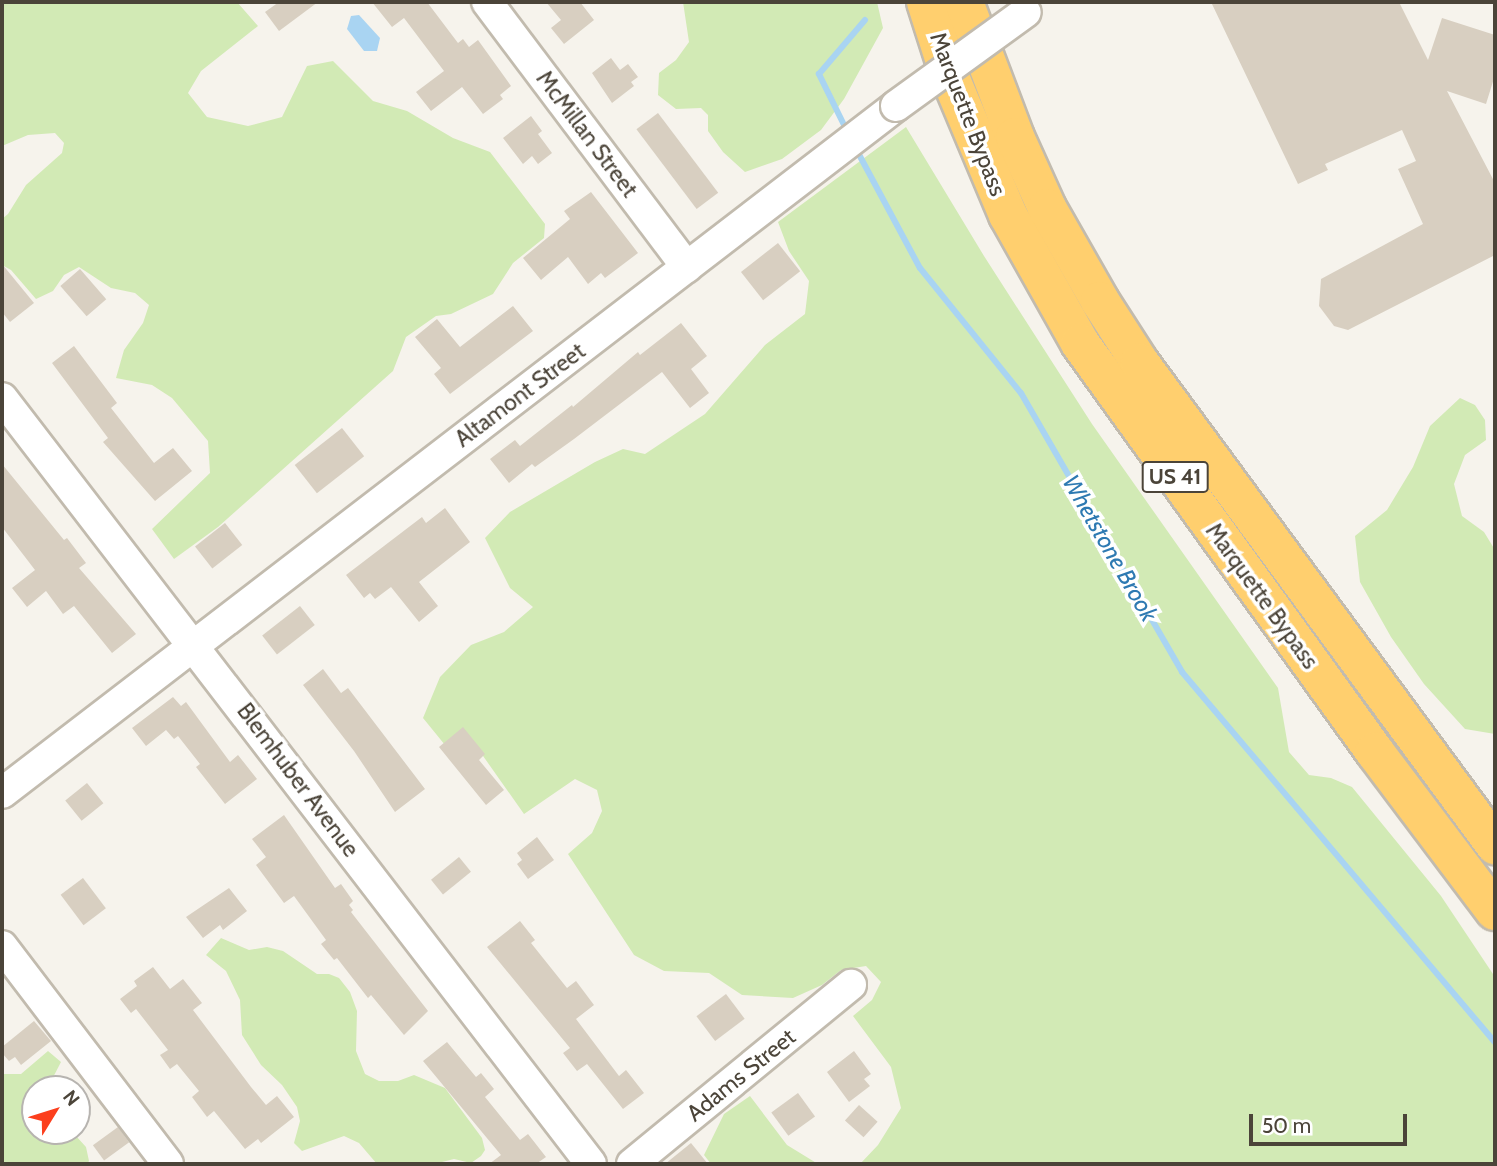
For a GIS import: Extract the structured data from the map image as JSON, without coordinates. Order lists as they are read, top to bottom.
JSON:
{
  "streets": {
    "highway": ["Marquette Bypass", "US 41"],
    "street": [
      "McMillan Street",
      "Altamont Street",
      "Blemhuber Avenue",
      "Adams Street"
    ]
  },
  "crossings": [
    ["McMillan Street", "Altamont Street"],
    ["Altamont Street", "Blemhuber Avenue"]
  ],
  "water": ["Whetstone Brook"],
  "scale_bar": "50 m",
  "north": "top right"
}
